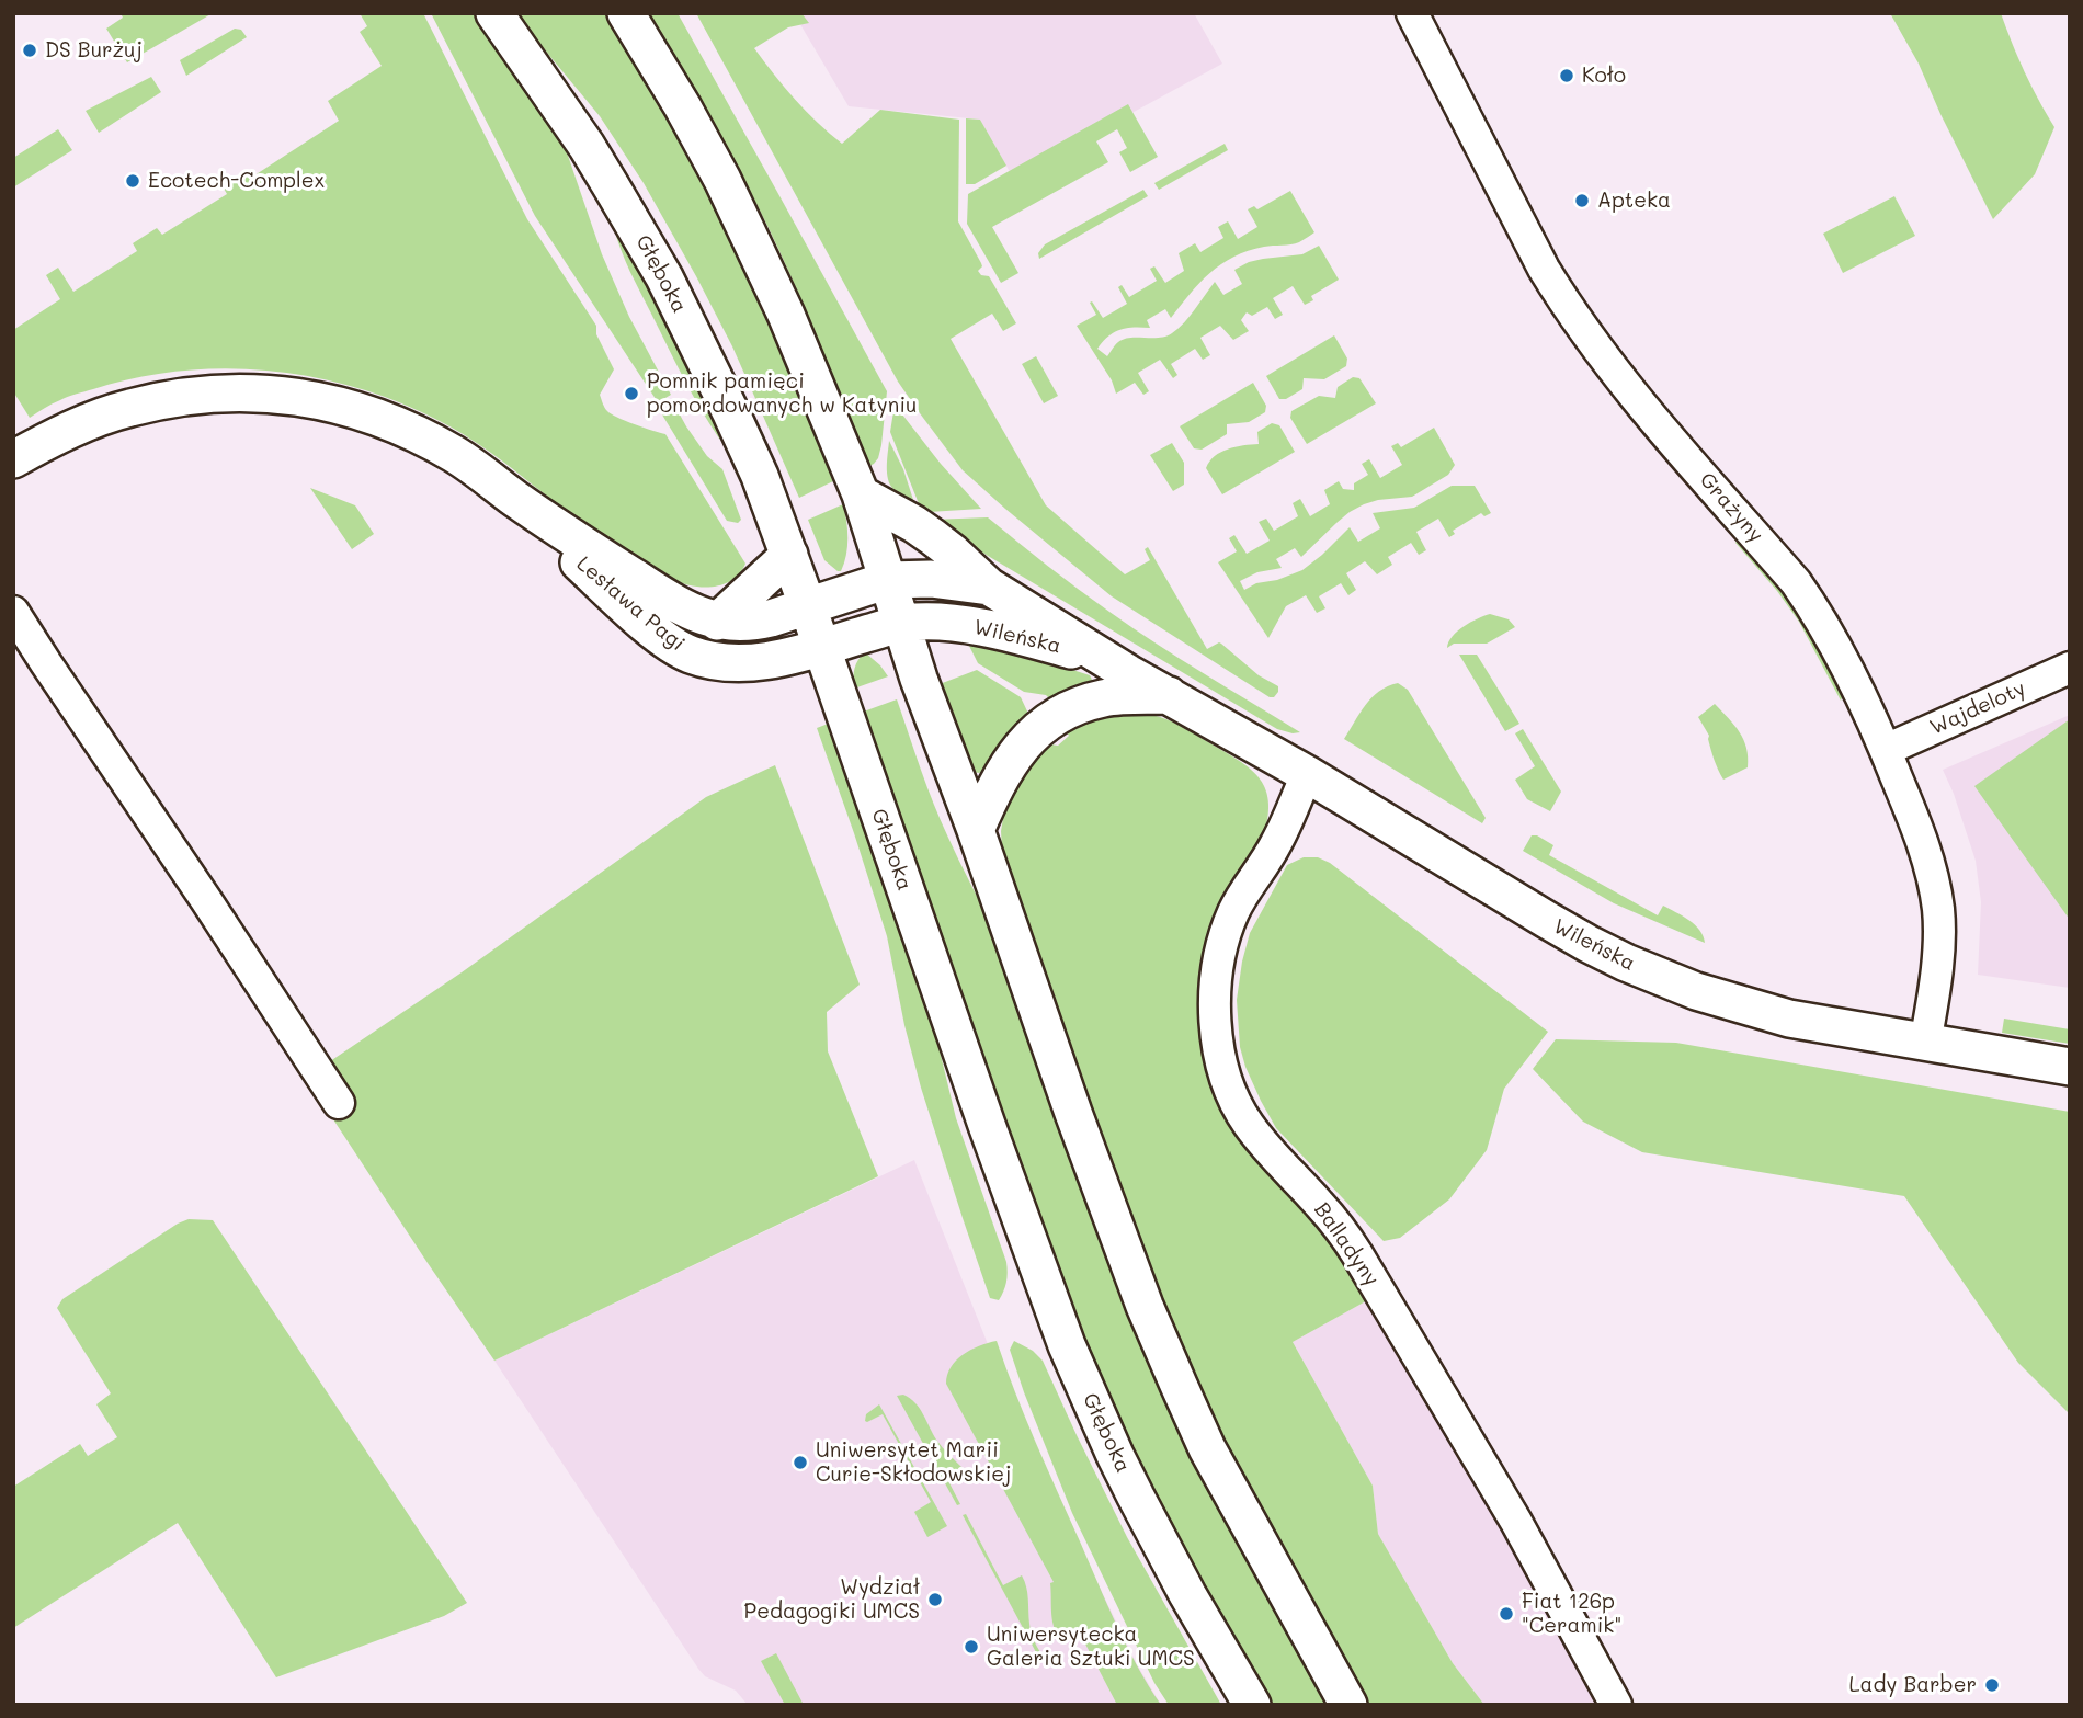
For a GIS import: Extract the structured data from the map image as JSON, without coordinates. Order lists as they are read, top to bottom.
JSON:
{
  "streets": {
    "street": [
      "Głęboka",
      "Grażyny",
      "Lesława Pagi",
      "Wileńska",
      "Wajdeloty",
      "Balladyny"
    ]
  },
  "crossings": [
    ["Głęboka", "Lesława Pagi"],
    ["Grażyny", "Wileńska"],
    ["Grażyny", "Wajdeloty"],
    ["Lesława Pagi", "Wileńska"],
    ["Wileńska", "Balladyny"]
  ],
  "places": [
    "DS Burżuj",
    "Koło",
    "Ecotech-Complex",
    "Apteka",
    "Pomnik pamięci pomordowanych w Katyniu",
    "Uniwersytet Marii Curie-Skłodowskiej",
    "Wydział Pedagogiki UMCS",
    "Fiat 126p \"Ceramik\"",
    "Uniwersytecka Galeria Sztuki UMCS",
    "Lady Barber"
  ]
}
